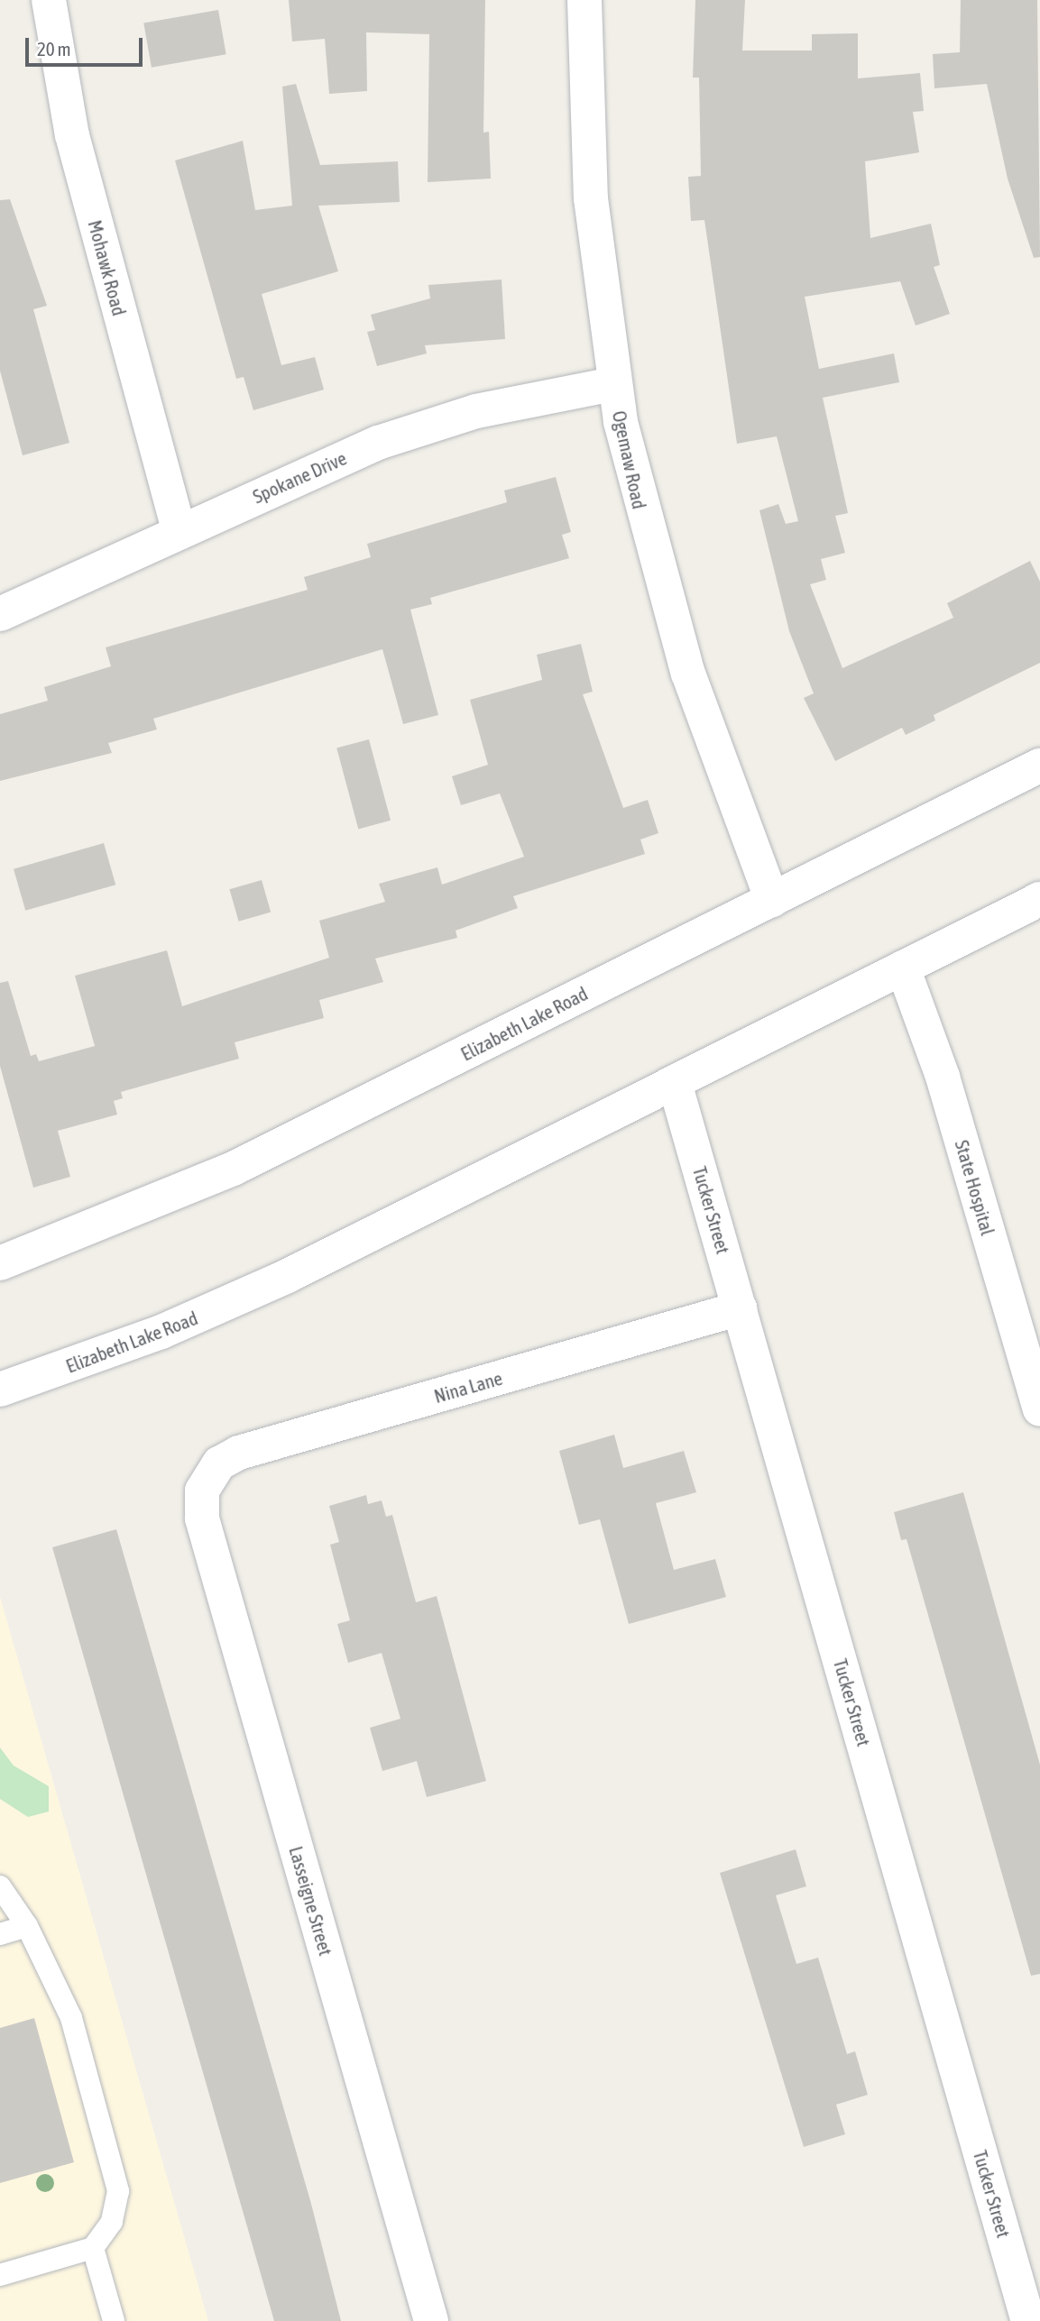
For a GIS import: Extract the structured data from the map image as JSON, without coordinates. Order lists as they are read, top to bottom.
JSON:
{
  "streets": {
    "street": [
      "Mohawk Road",
      "Ogemaw Road",
      "Spokane Drive",
      "Elizabeth Lake Road",
      "State Hospital",
      "Tucker Street",
      "Nina Lane",
      "Lasseigne Street"
    ]
  },
  "crossings": [
    ["Mohawk Road", "Spokane Drive"],
    ["Ogemaw Road", "Spokane Drive"],
    ["Ogemaw Road", "Elizabeth Lake Road"],
    ["Elizabeth Lake Road", "State Hospital"],
    ["Elizabeth Lake Road", "Tucker Street"],
    ["Tucker Street", "Nina Lane"],
    ["Nina Lane", "Lasseigne Street"]
  ],
  "scale_bar": "20 m"
}
